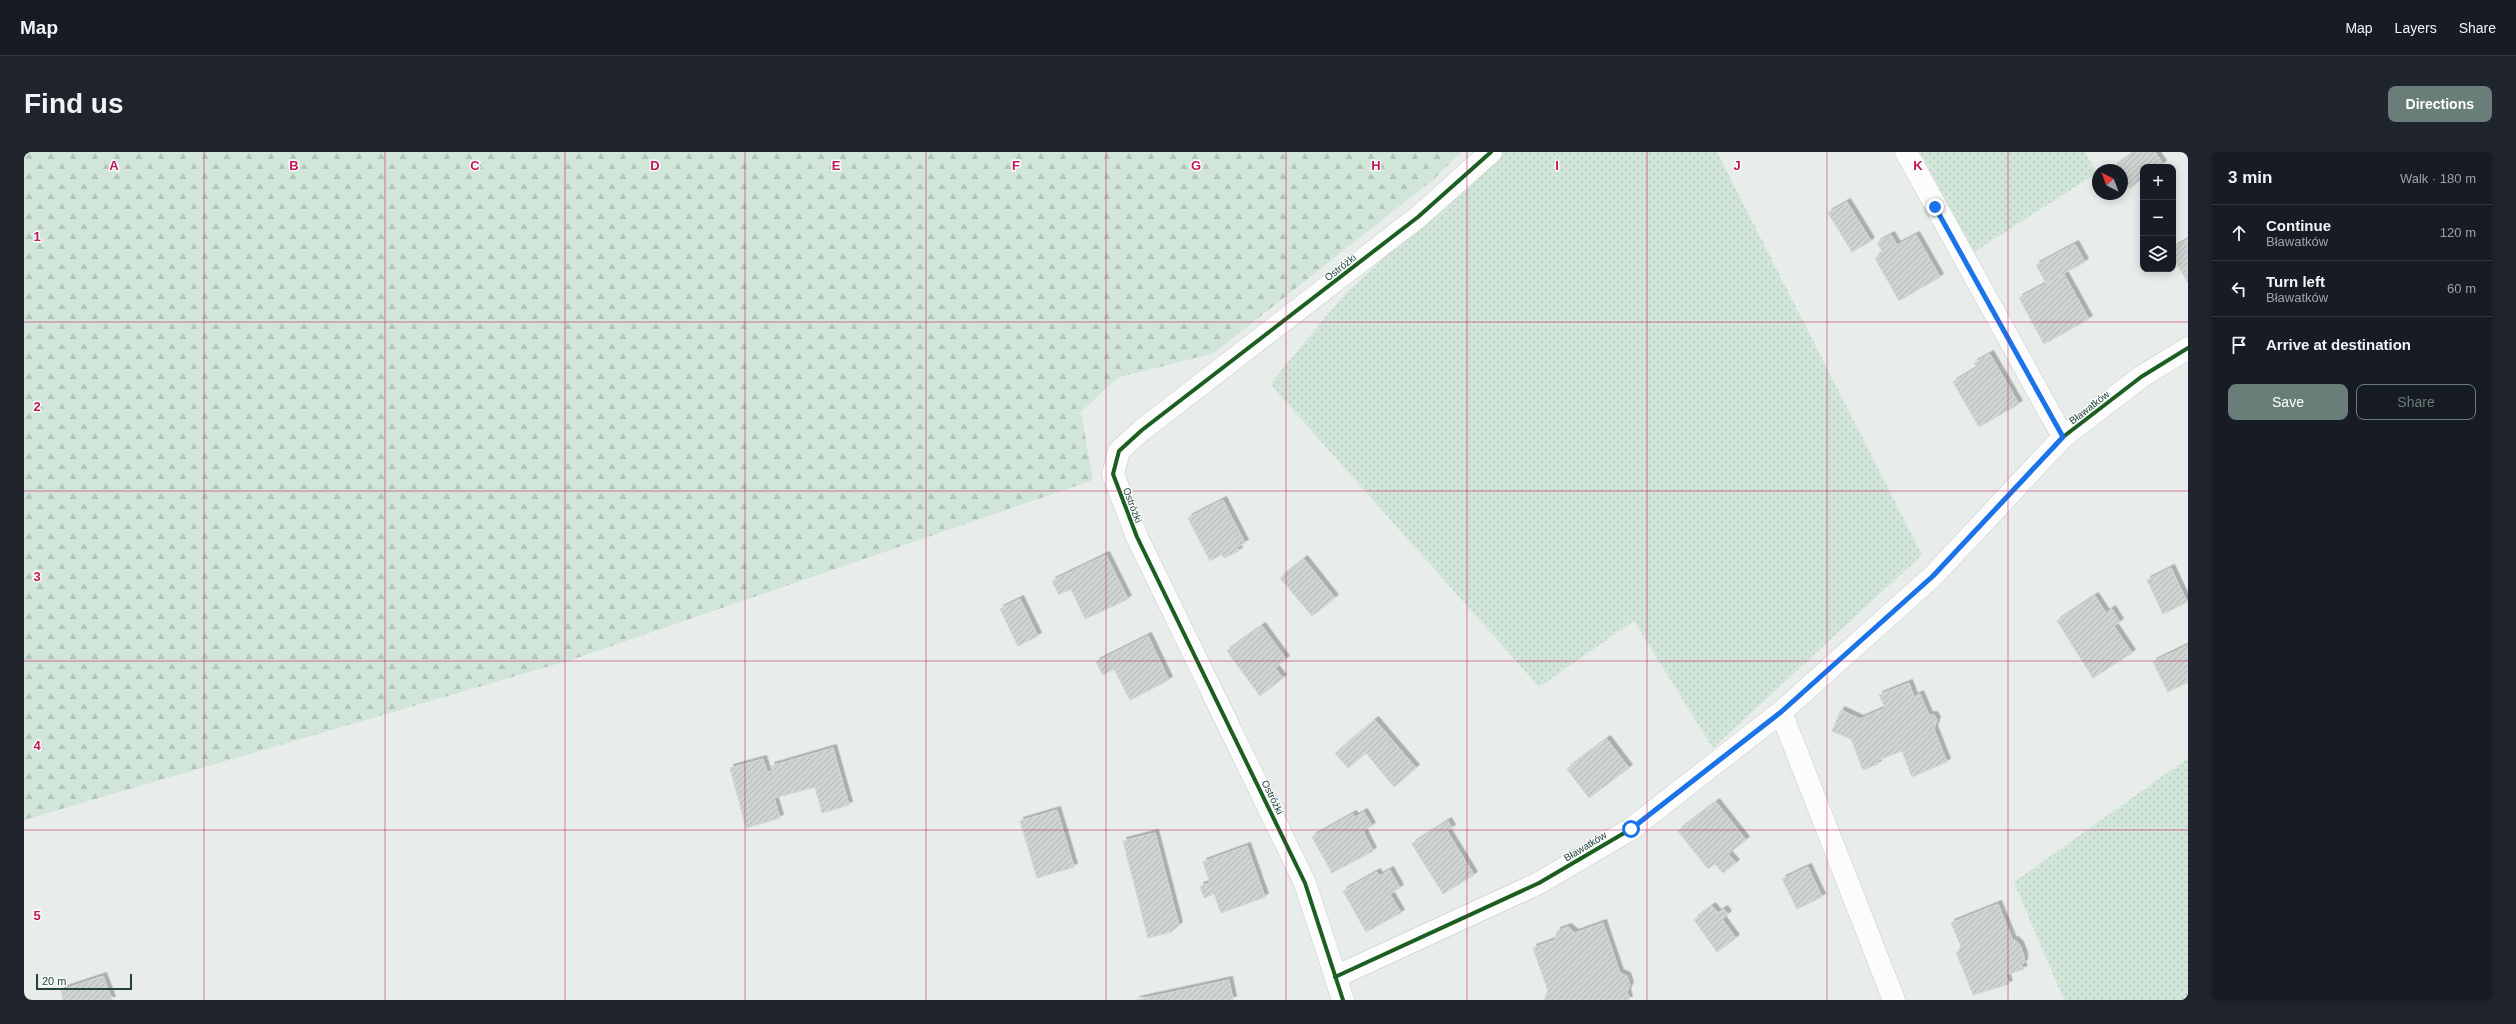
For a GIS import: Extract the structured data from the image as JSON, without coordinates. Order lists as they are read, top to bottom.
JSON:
{
  "streets": {
    "street": ["Ostróżki", "Bławatków"]
  },
  "crossings": [
    ["Ostróżki", "Bławatków"]
  ],
  "scale_bar": "20 m",
  "north": "top left",
  "page": {
    "header": "Map",
    "nav": ["Map", "Layers", "Share"],
    "buttons": [
      "Directions",
      ["Save", "Share"]
    ],
    "title": "Find us",
    "heading": ["3 min", "Walk · 180 m"],
    "map_buttons": ["+", "−"],
    "list": [
      ["Continue", "Bławatków", "120 m"],
      ["Turn left", "Bławatków", "60 m"],
      "Arrive at destination"
    ],
    "scale": "20 m"
  },
  "grid": {
    "columns": [
      "A",
      "B",
      "C",
      "D",
      "E",
      "F",
      "G",
      "H",
      "I",
      "J",
      "K"
    ],
    "rows": [
      "1",
      "2",
      "3",
      "4",
      "5"
    ]
  }
}
